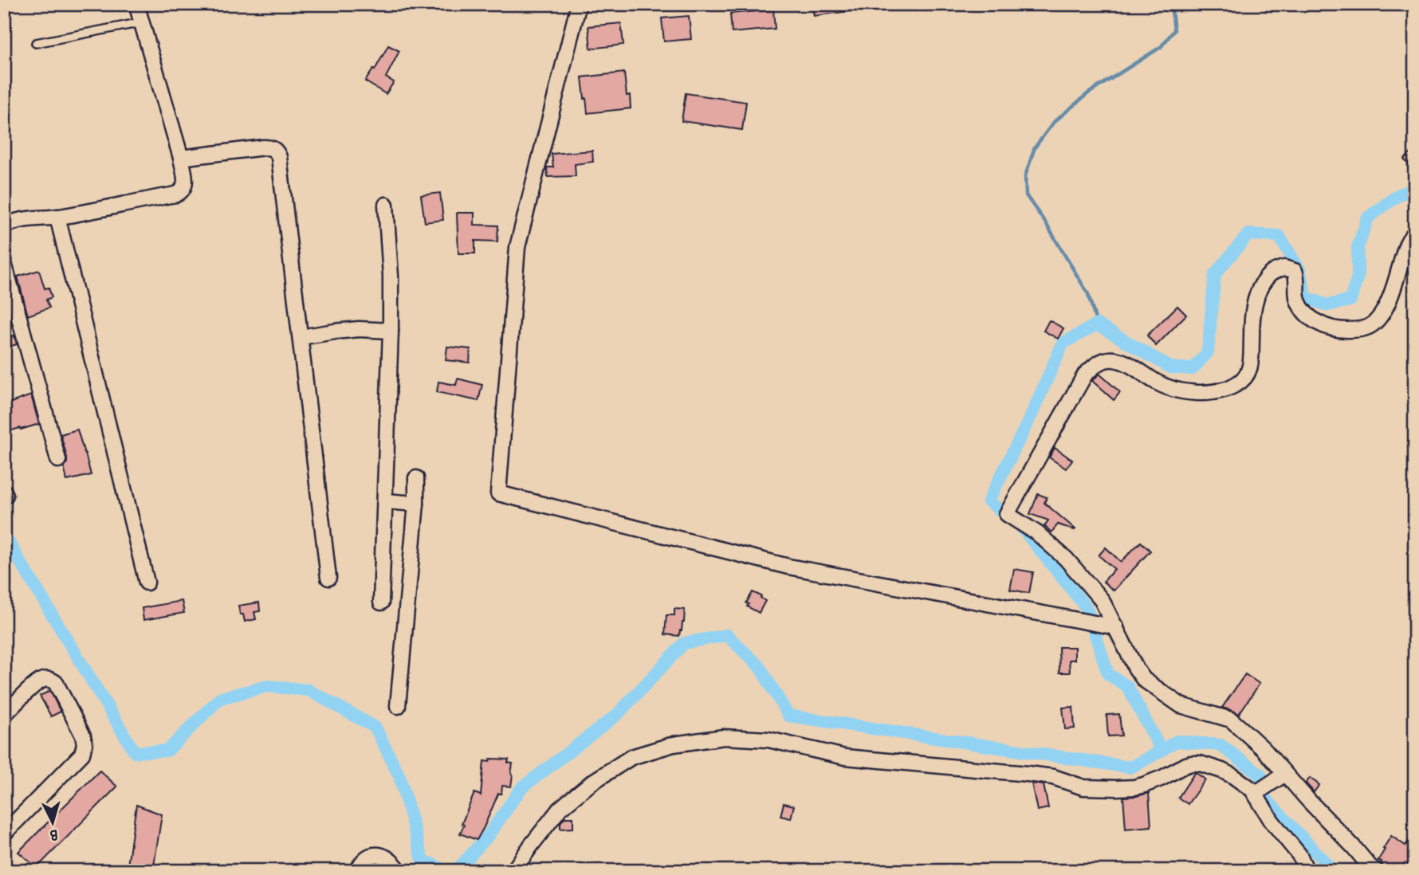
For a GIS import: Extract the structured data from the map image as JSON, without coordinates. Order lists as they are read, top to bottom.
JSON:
{
  "north": "bottom"
}
